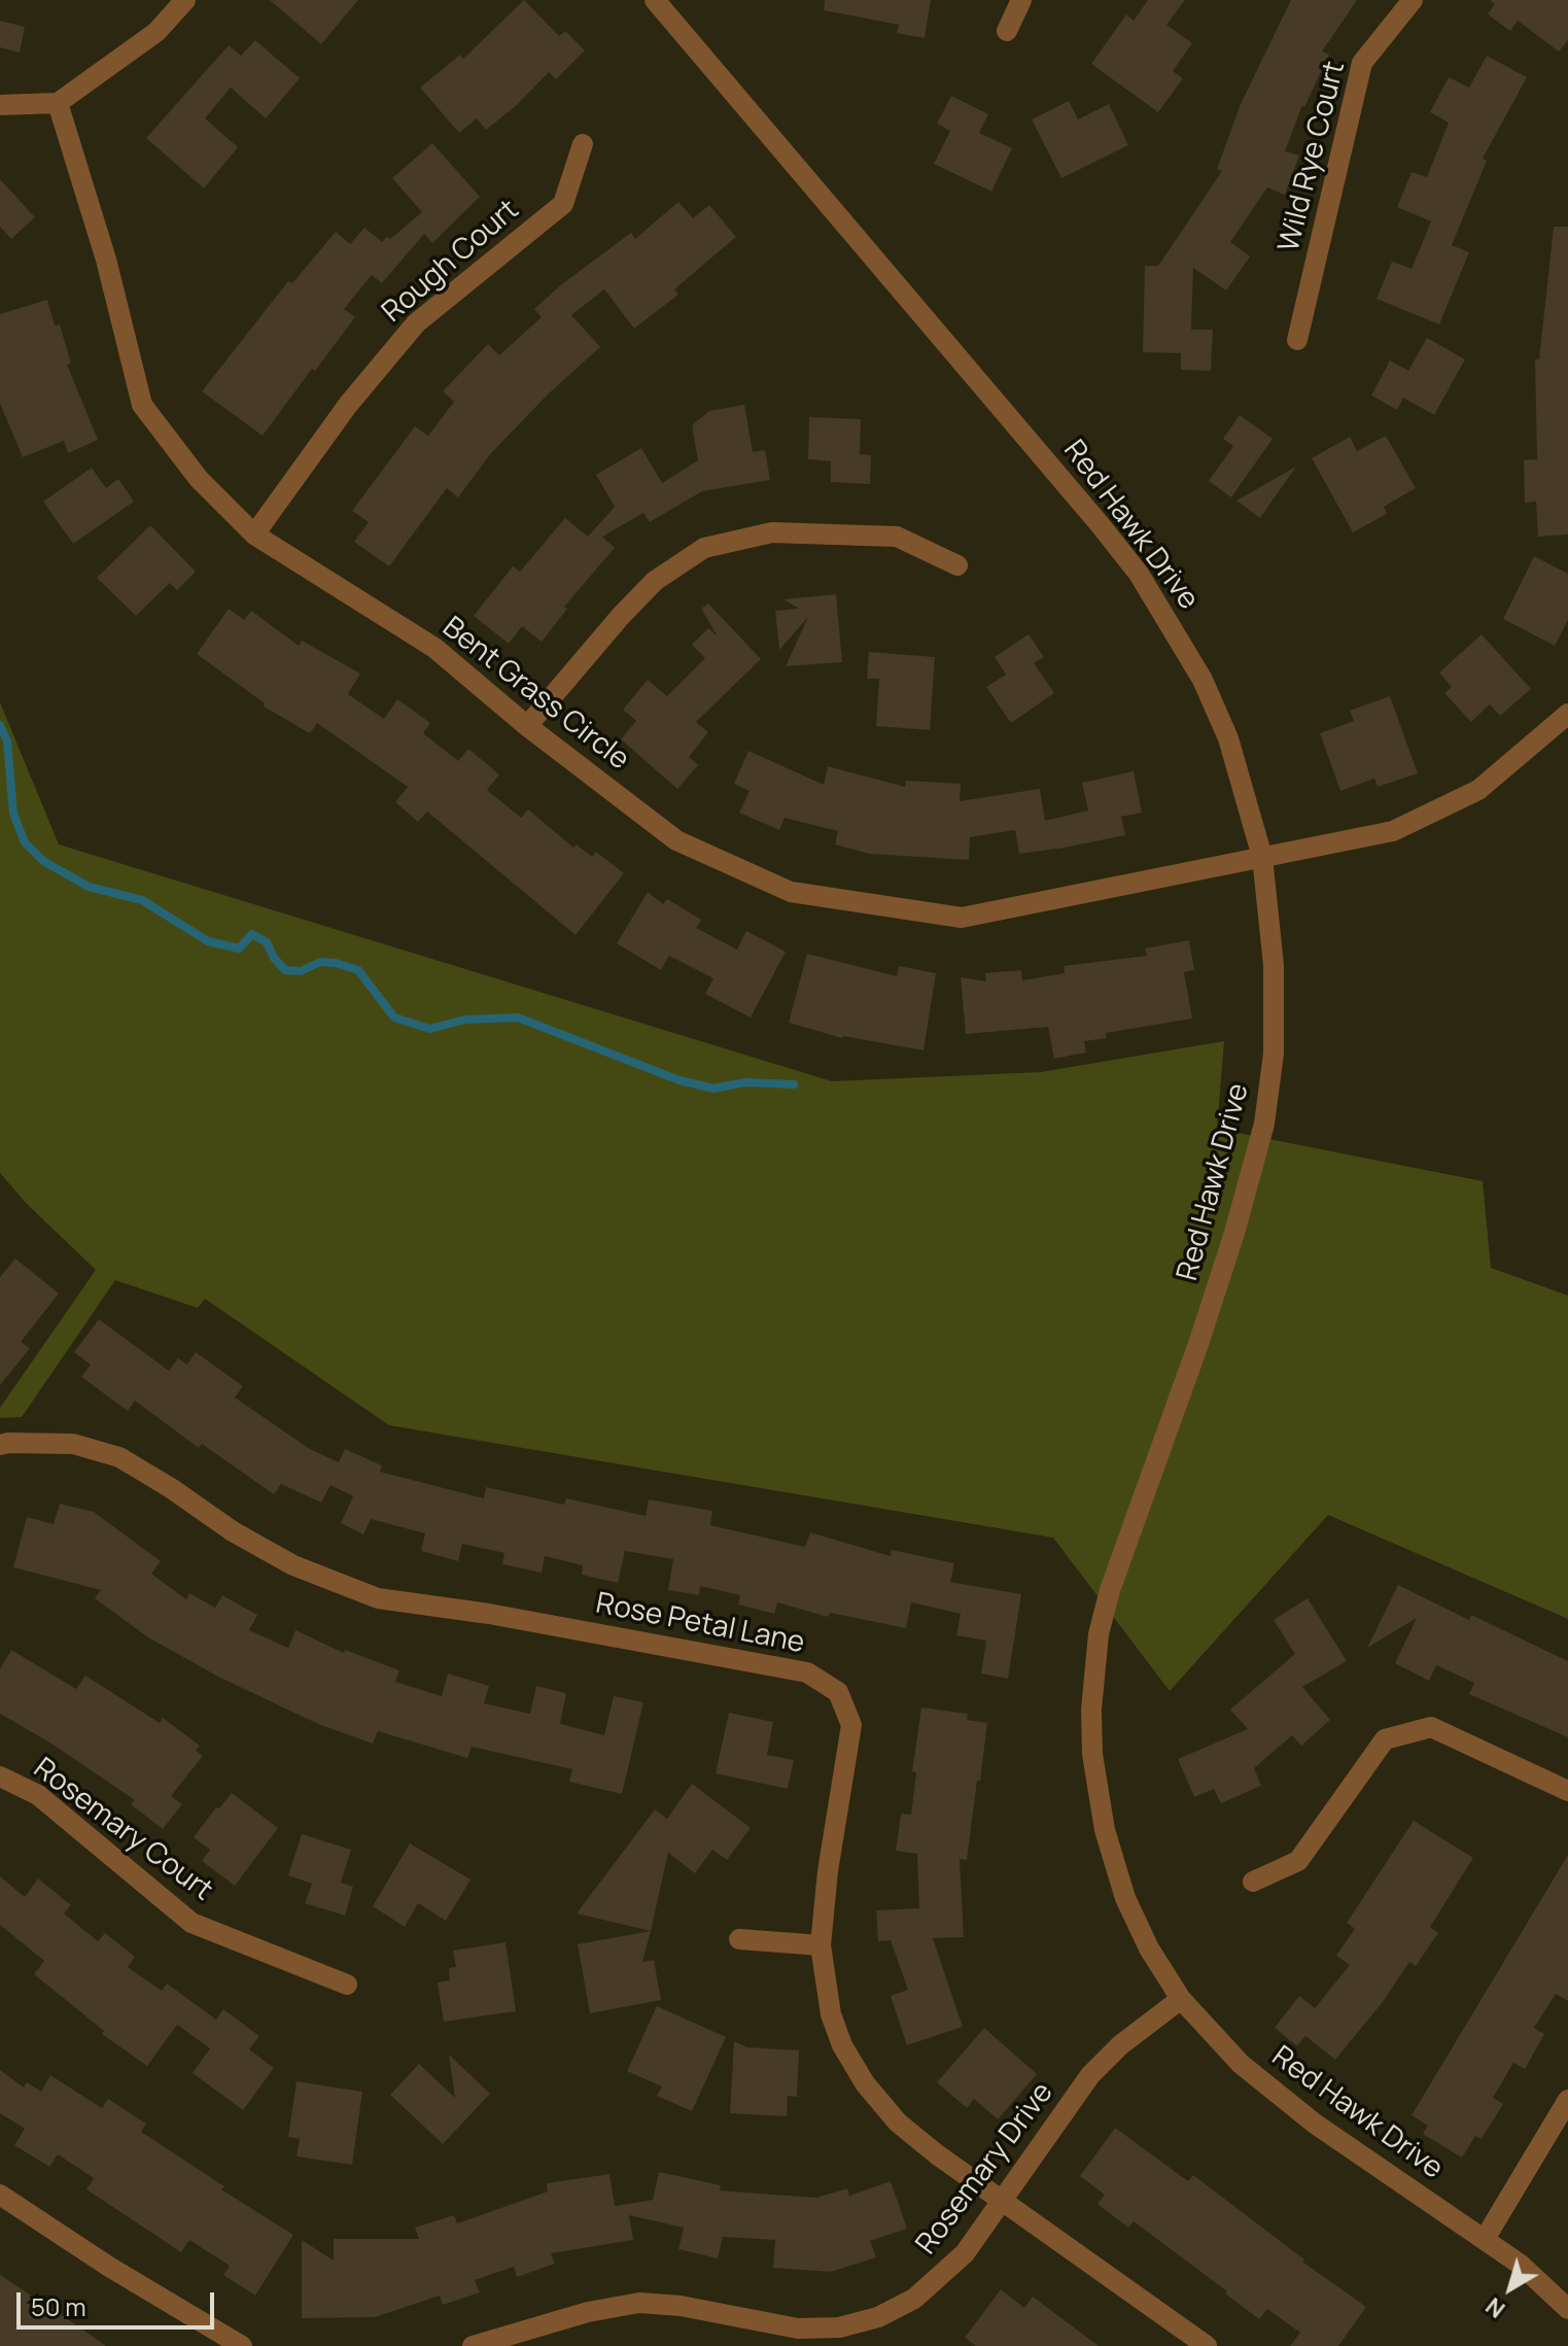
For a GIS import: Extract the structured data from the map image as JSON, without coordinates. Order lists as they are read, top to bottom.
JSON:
{
  "streets": {
    "street": [
      "Wild Rye Court",
      "Rough Court",
      "Red Hawk Drive",
      "Bent Grass Circle",
      "Rose Petal Lane",
      "Rosemary Court",
      "Rosemary Drive"
    ]
  },
  "crossings": [
    ["Rough Court", "Bent Grass Circle"],
    ["Red Hawk Drive", "Bent Grass Circle"],
    ["Red Hawk Drive", "Rosemary Drive"],
    ["Rose Petal Lane", "Rosemary Drive"]
  ],
  "scale_bar": "50 m",
  "north": "bottom left"
}
